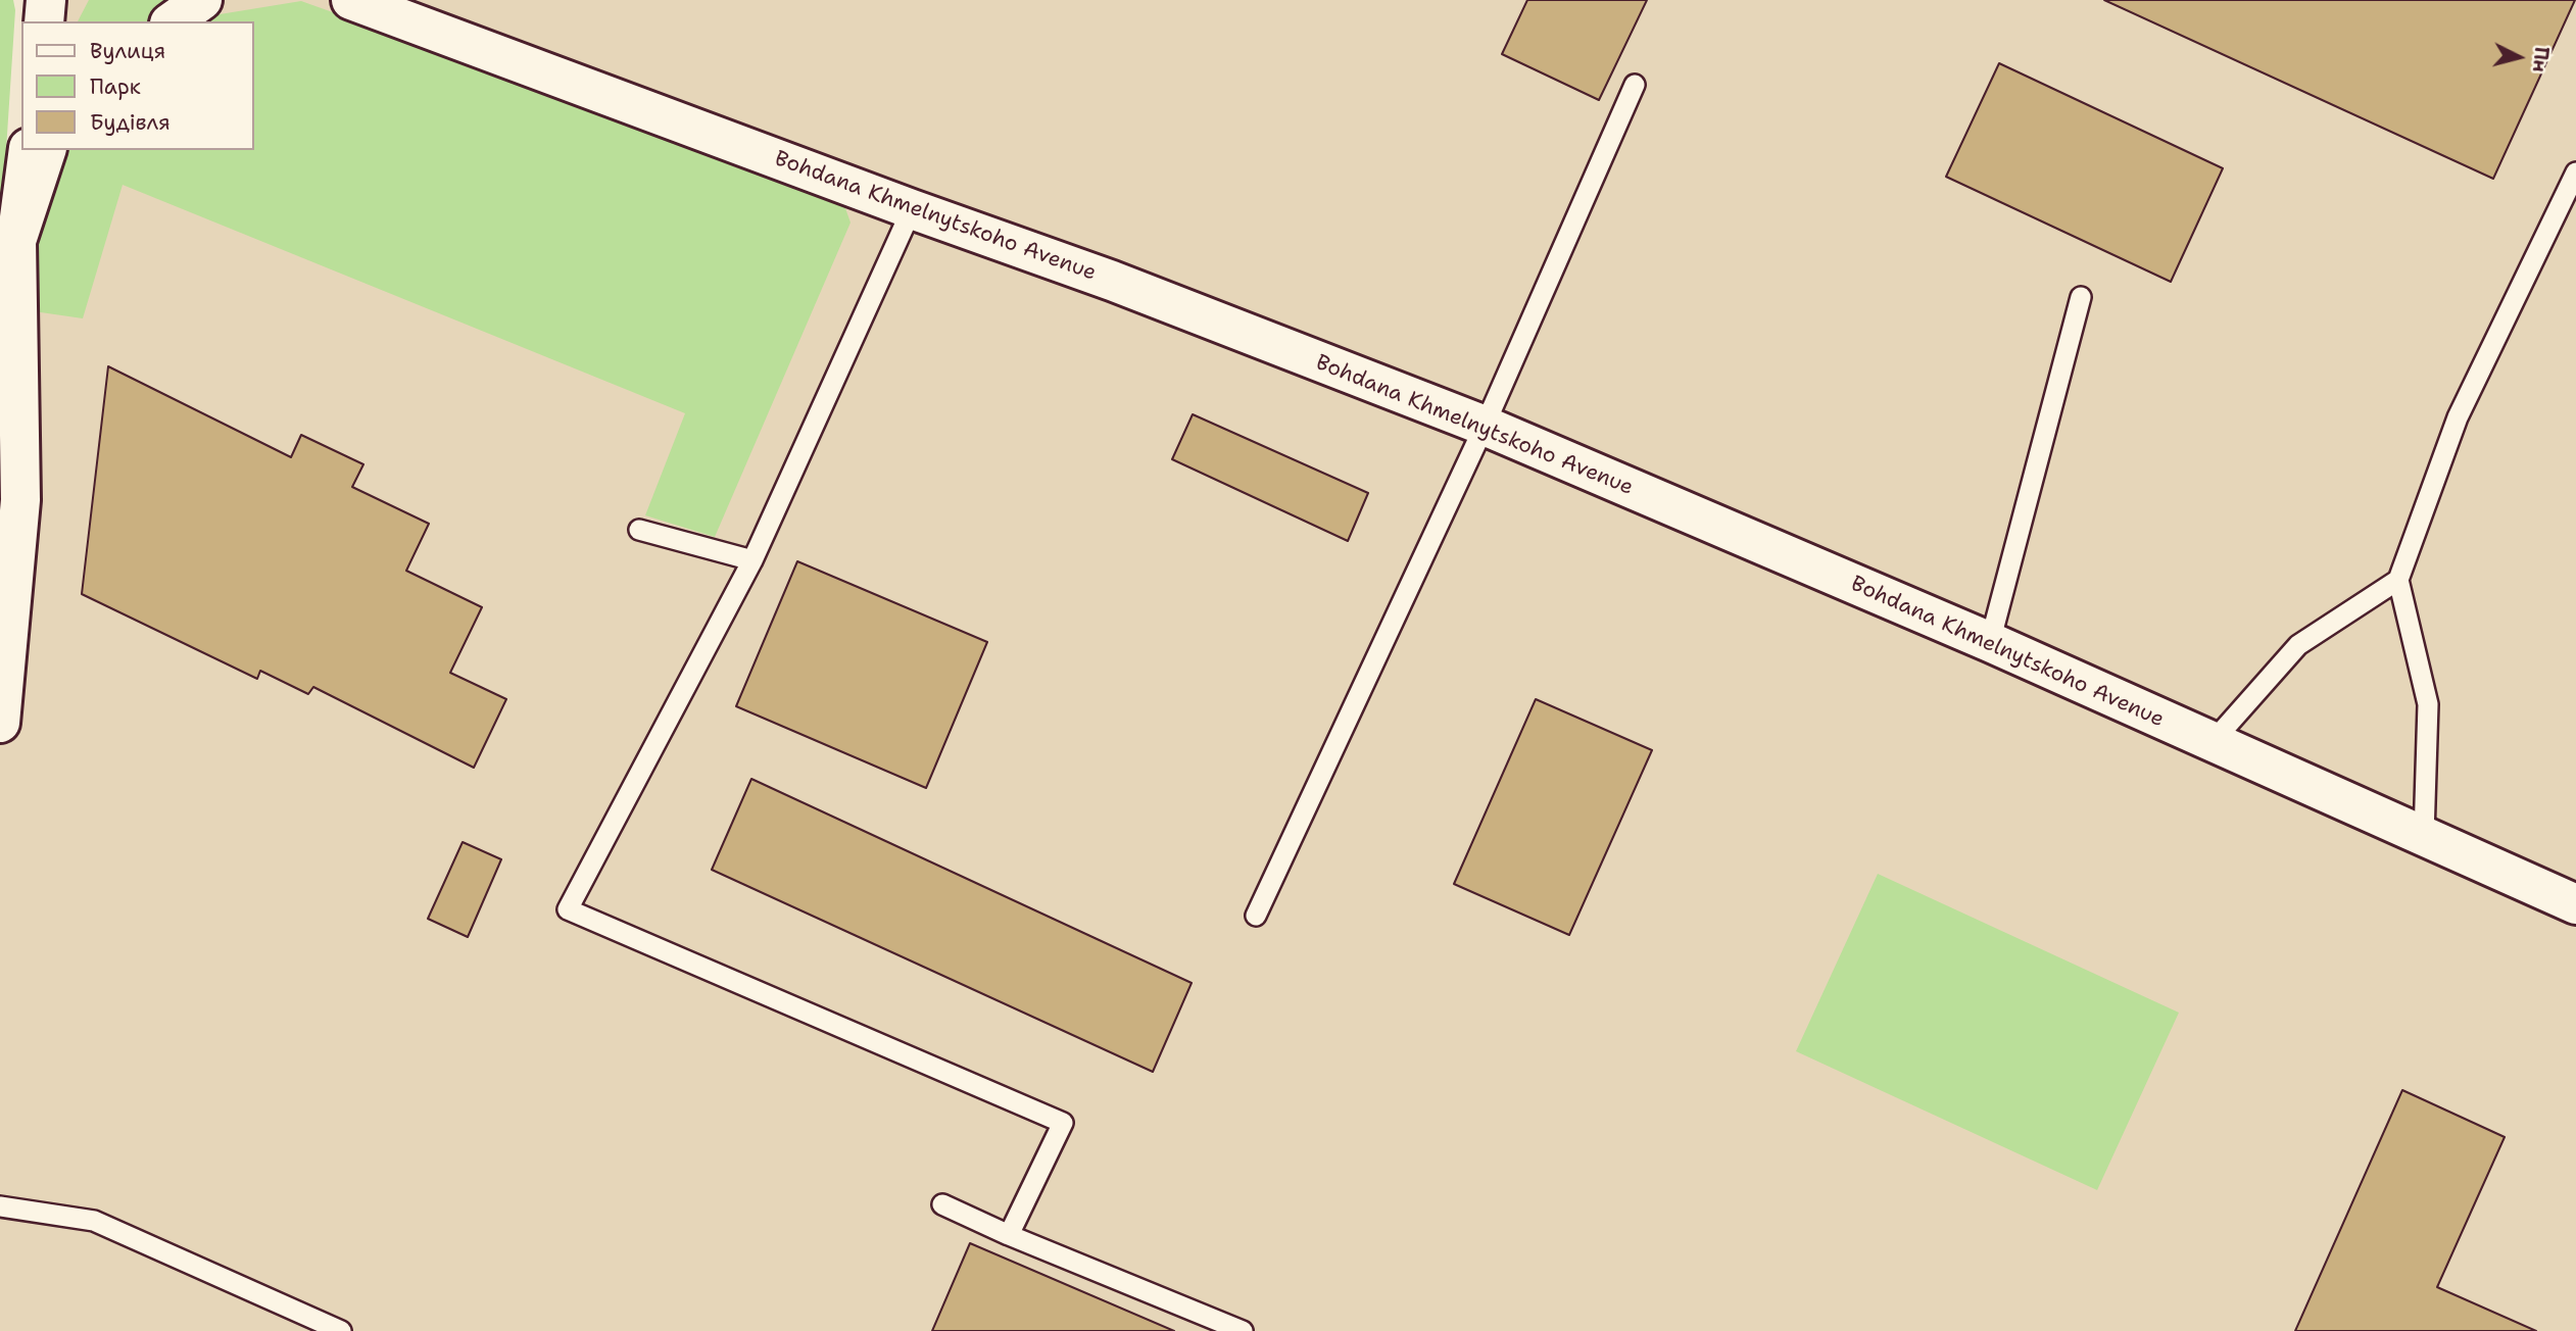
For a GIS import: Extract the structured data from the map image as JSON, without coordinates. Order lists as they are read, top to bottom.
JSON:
{
  "streets": {
    "main road": ["Bohdana Khmelnytskoho Avenue"]
  },
  "legend": ["Вулиця", "Парк", "Будівля"],
  "north": "right"
}
